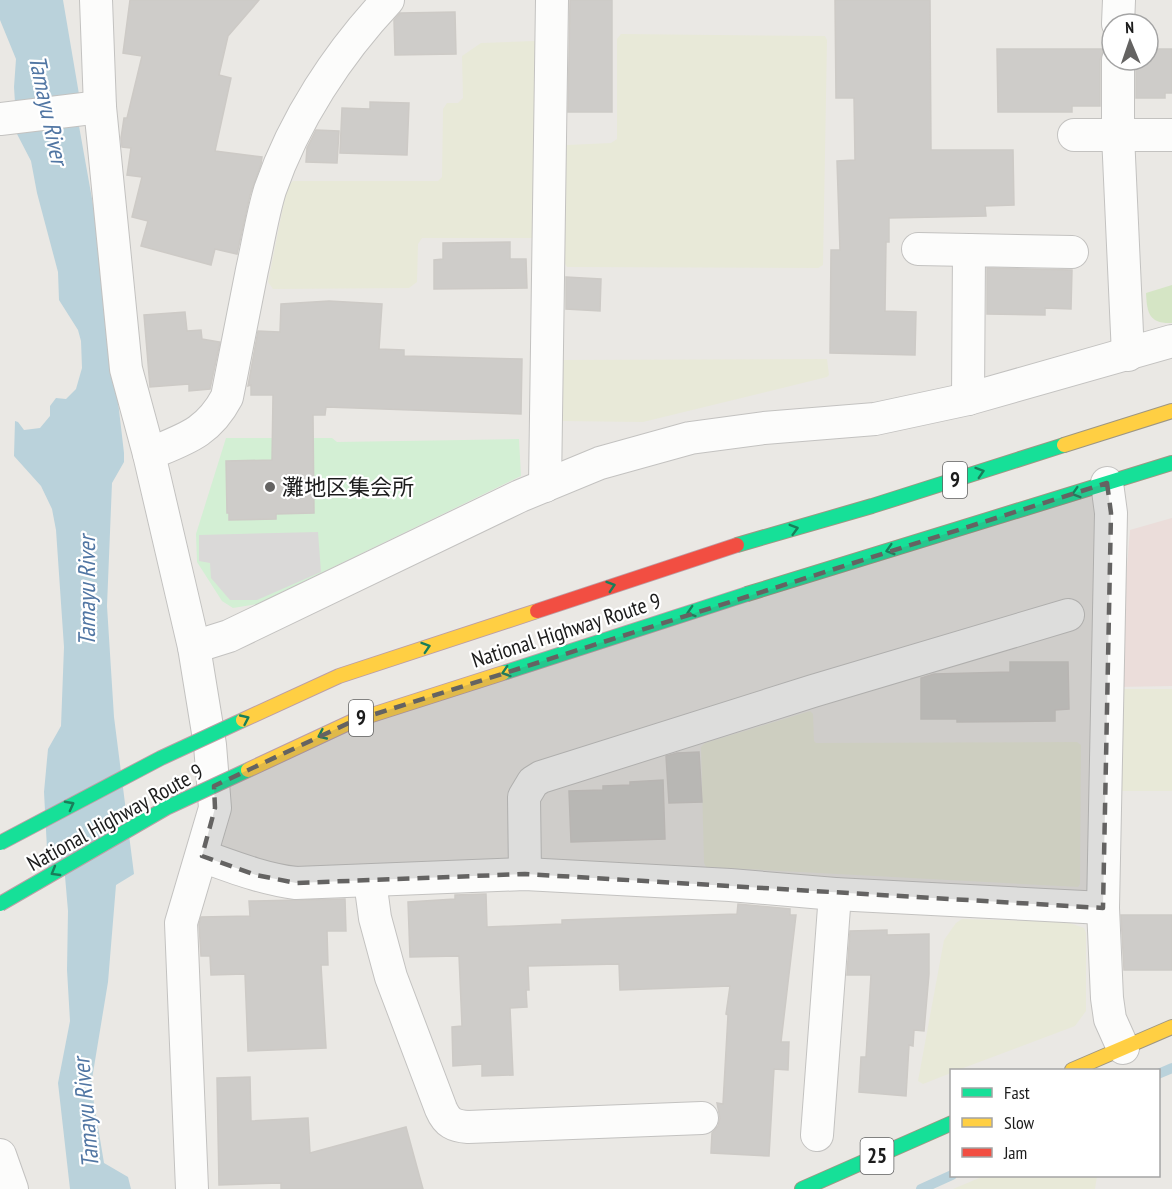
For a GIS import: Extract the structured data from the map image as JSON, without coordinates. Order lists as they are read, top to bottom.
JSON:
{
  "streets": {
    "main road": ["9", "National Highway Route 9", "25"]
  },
  "water": ["Tamayu River"],
  "places": ["灘地区集会所"],
  "legend": ["Fast", "Slow", "Jam"],
  "north": "top"
}
